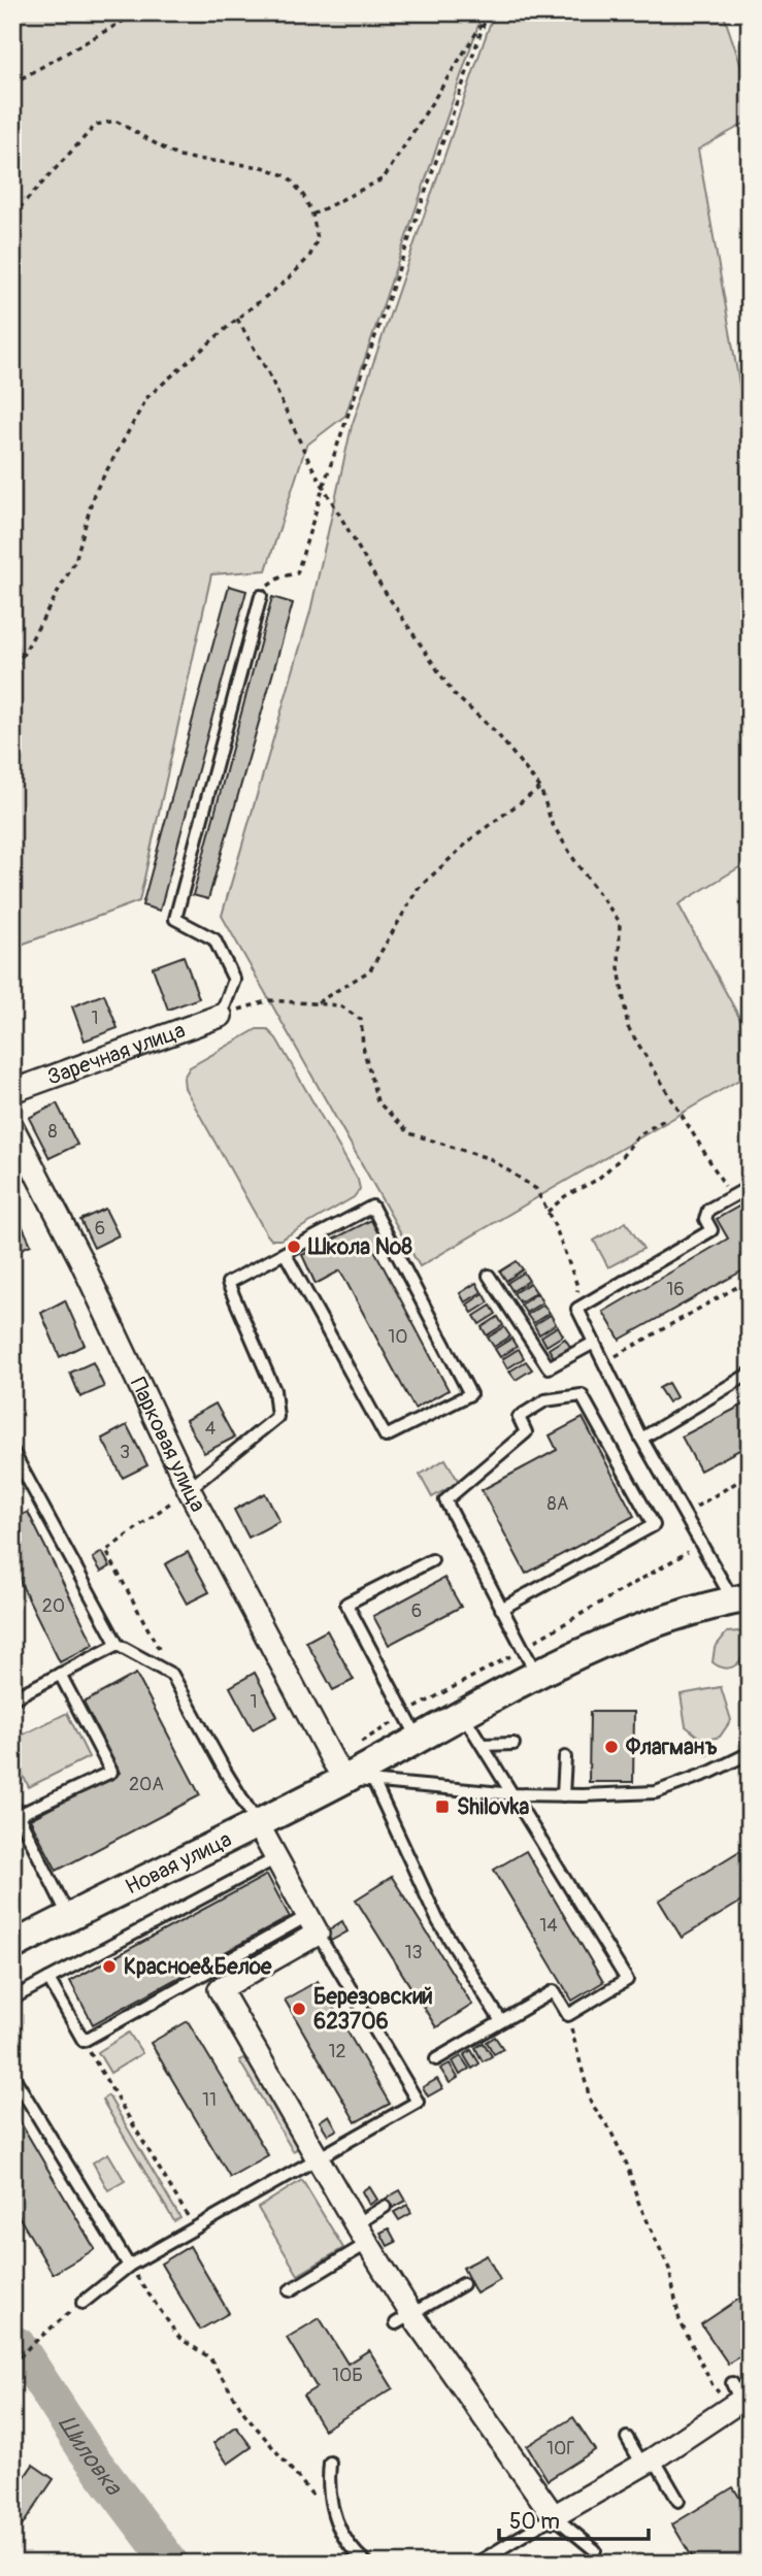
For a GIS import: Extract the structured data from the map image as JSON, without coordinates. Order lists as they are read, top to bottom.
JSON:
{
  "streets": {
    "street": ["Заречная улица", "Парковая улица", "Новая улица"]
  },
  "crossings": [
    ["Парковая улица", "Новая улица"]
  ],
  "water": ["Шиловка"],
  "places": {
    "other": [
      "Школа №8",
      "Флагманъ",
      "Красное&Белое",
      "Березовский 623706"
    ],
    "transit": ["Shilovka"]
  },
  "house_numbers": [
    "1",
    "8",
    "6",
    "16",
    "10",
    "4",
    "3",
    "8А",
    "20",
    "6",
    "1",
    "20А",
    "14",
    "13",
    "12",
    "11",
    "10Б",
    "10Г"
  ],
  "scale_bar": "50 m"
}
